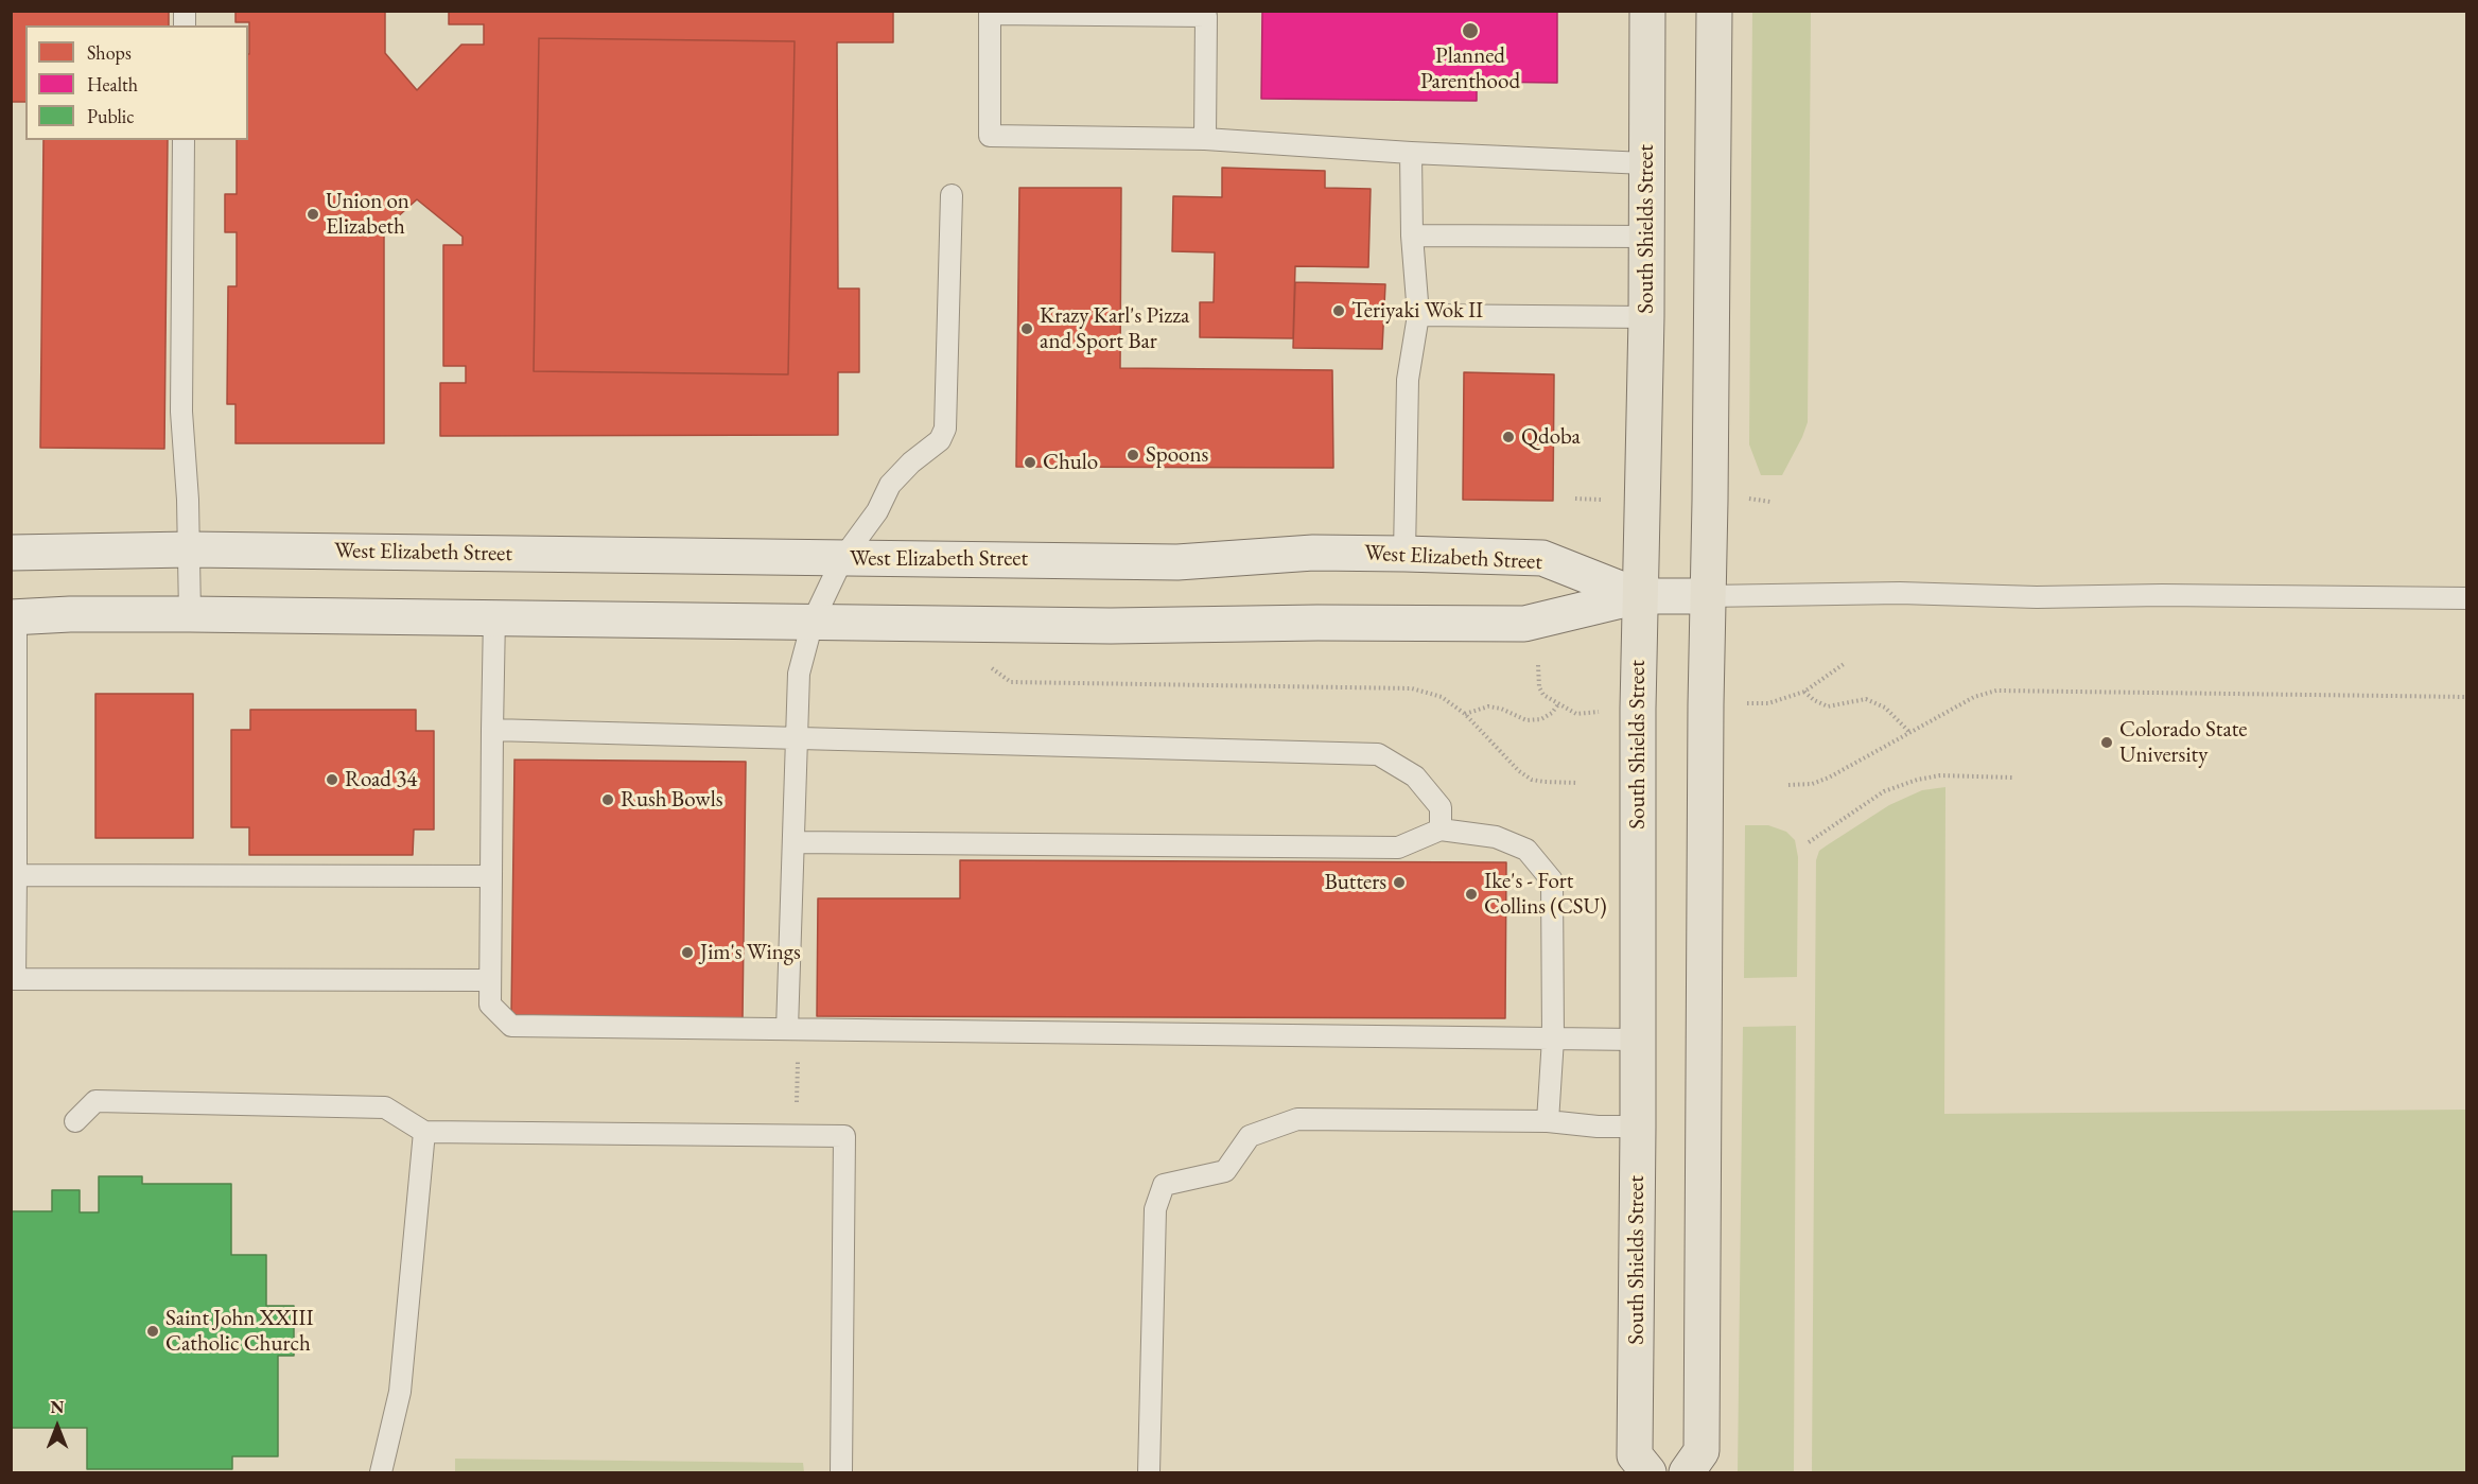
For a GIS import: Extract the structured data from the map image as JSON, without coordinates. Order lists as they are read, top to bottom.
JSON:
{
  "streets": {
    "main road": ["South Shields Street", "West Elizabeth Street"]
  },
  "crossings": [
    ["South Shields Street", "West Elizabeth Street"]
  ],
  "places": [
    "Planned Parenthood",
    "Union on Elizabeth",
    "Teriyaki Wok II",
    "Krazy Karl's Pizza and Sport Bar",
    "Qdoba",
    "Spoons",
    "Chulo",
    "Colorado State University",
    "Road 34",
    "Rush Bowls",
    "Butters",
    "Ike's - Fort Collins (CSU)",
    "Jim's Wings",
    "Saint John XXIII Catholic Church"
  ],
  "legend": ["Shops", "Health", "Public"],
  "north": "top"
}
